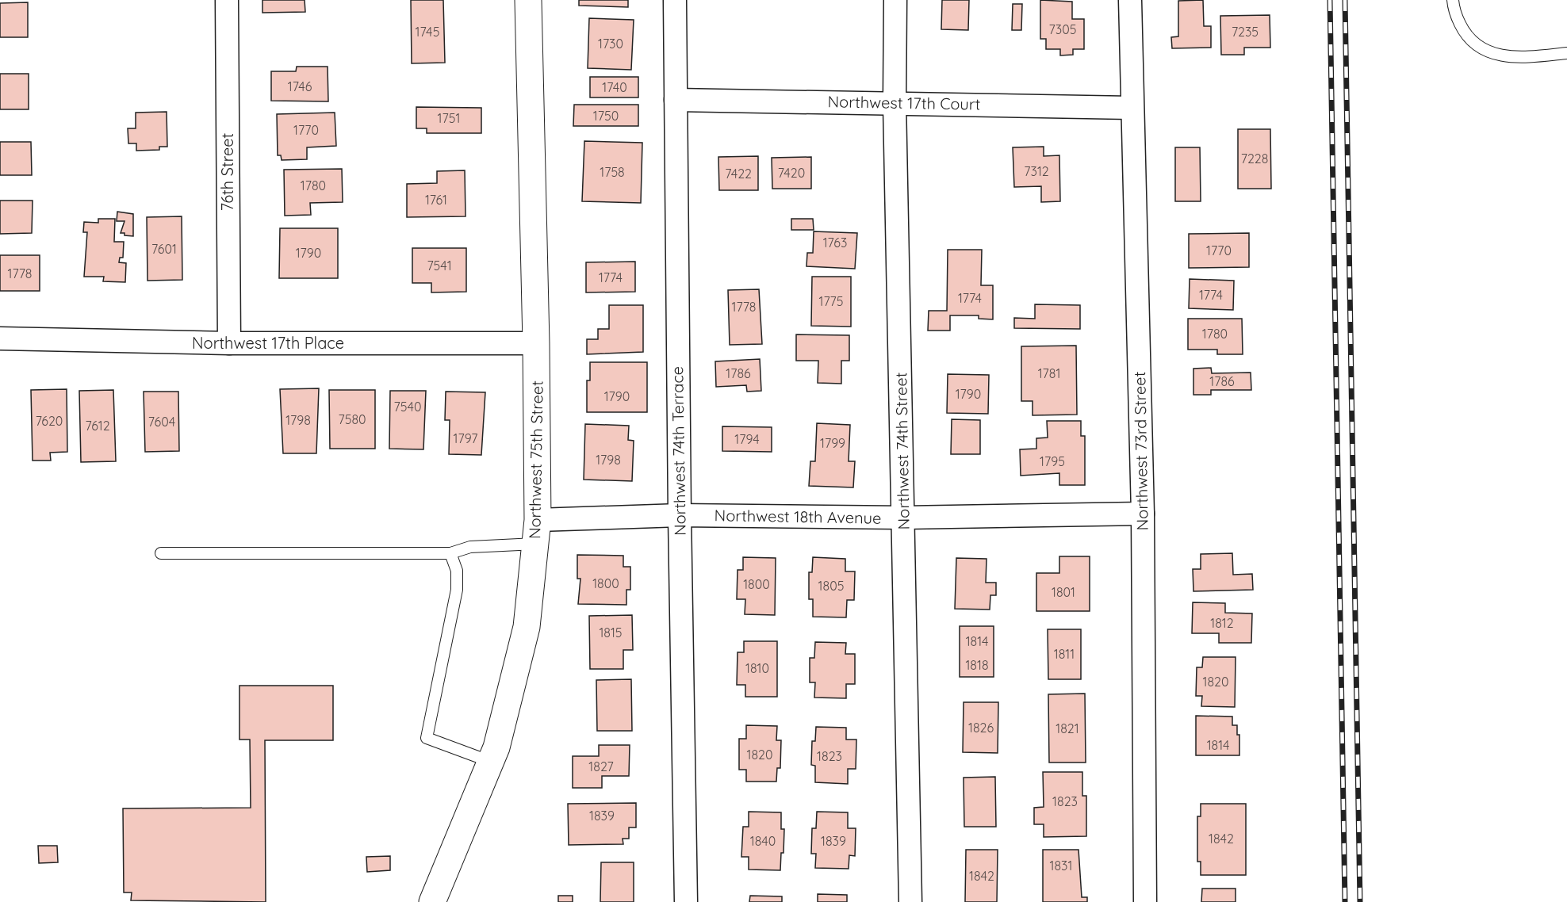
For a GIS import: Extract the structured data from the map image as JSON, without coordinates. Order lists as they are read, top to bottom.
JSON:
{
  "streets": {
    "street": [
      "Northwest 17th Court",
      "76th Street",
      "Northwest 17th Place",
      "Northwest 74th Terrace",
      "Northwest 74th Street",
      "Northwest 73rd Street",
      "Northwest 75th Street",
      "Northwest 18th Avenue"
    ]
  },
  "crossings": [
    ["Northwest 17th Court", "Northwest 74th Terrace"],
    ["Northwest 17th Court", "Northwest 74th Street"],
    ["Northwest 17th Court", "Northwest 73rd Street"],
    ["76th Street", "Northwest 17th Place"],
    ["Northwest 17th Place", "Northwest 75th Street"],
    ["Northwest 74th Terrace", "Northwest 18th Avenue"],
    ["Northwest 74th Street", "Northwest 18th Avenue"],
    ["Northwest 73rd Street", "Northwest 18th Avenue"],
    ["Northwest 75th Street", "Northwest 18th Avenue"]
  ],
  "house_numbers": [
    "7305",
    "1745",
    "7235",
    "1730",
    "1746",
    "1740",
    "1750",
    "1751",
    "1770",
    "7228",
    "7312",
    "1758",
    "7420",
    "7422",
    "1780",
    "1761",
    "1763",
    "7601",
    "1770",
    "1790",
    "7541",
    "1778",
    "1774",
    "1774",
    "1774",
    "1775",
    "1778",
    "1780",
    "1786",
    "1781",
    "1786",
    "1790",
    "1790",
    "7540",
    "7580",
    "1798",
    "7620",
    "7604",
    "7612",
    "1797",
    "1794",
    "1799",
    "1798",
    "1795",
    "1800",
    "1800",
    "1805",
    "1801",
    "1812",
    "1815",
    "1814",
    "1811",
    "1818",
    "1810",
    "1820",
    "1826",
    "1821",
    "1814",
    "1820",
    "1823",
    "1827",
    "1823",
    "1839",
    "1842",
    "1840",
    "1839",
    "1831",
    "1842"
  ]
}
